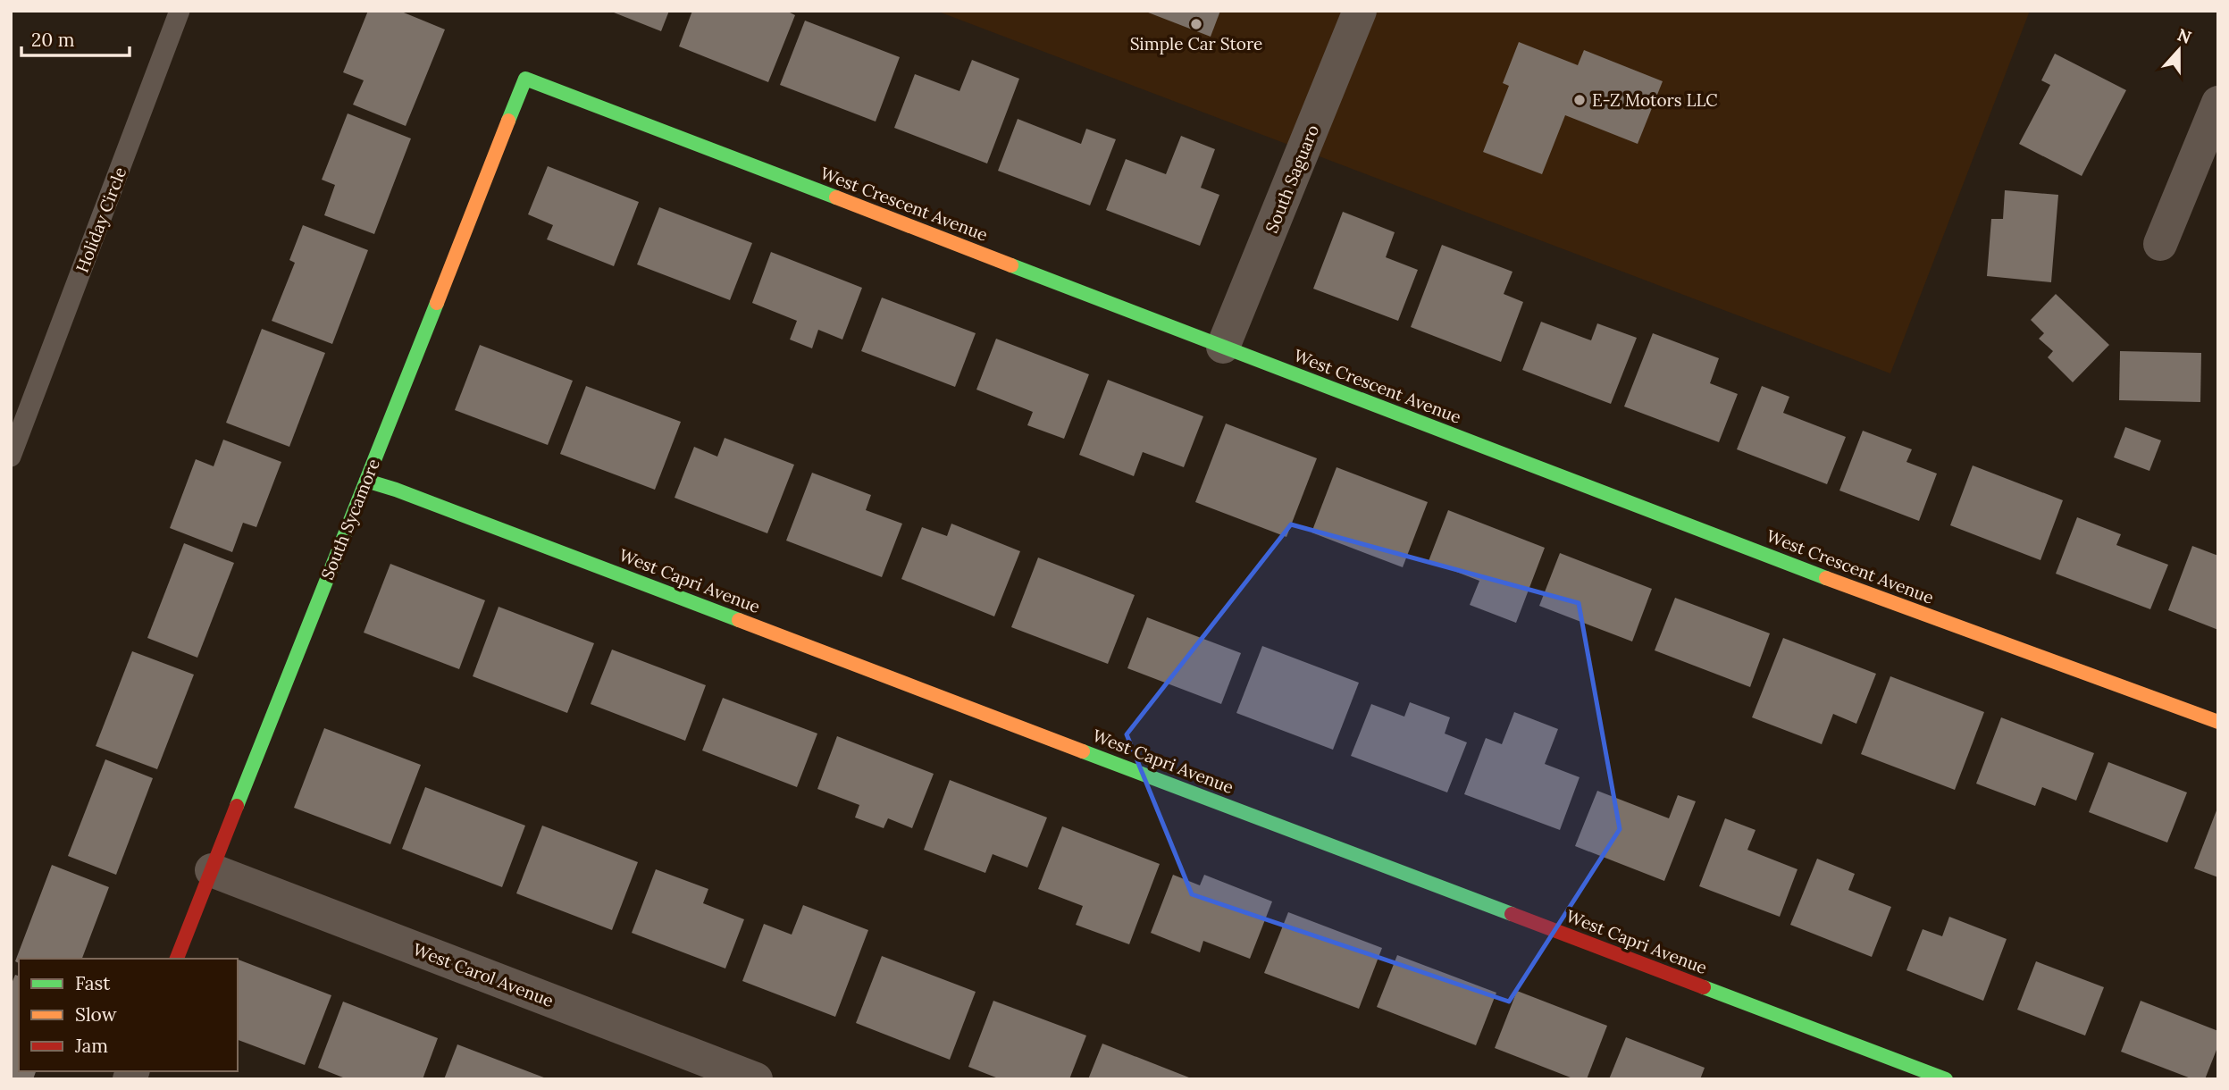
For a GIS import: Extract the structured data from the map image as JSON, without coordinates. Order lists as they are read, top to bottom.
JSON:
{
  "streets": {
    "street": [
      "South Saguaro",
      "West Crescent Avenue",
      "South Sycamore",
      "West Capri Avenue",
      "West Carol Avenue"
    ],
    "lane": ["Holiday Circle"]
  },
  "crossings": [
    ["South Saguaro", "West Crescent Avenue"],
    ["West Crescent Avenue", "South Sycamore"],
    ["South Sycamore", "West Capri Avenue"],
    ["South Sycamore", "West Carol Avenue"]
  ],
  "places": ["Simple Car Store", "E-Z Motors LLC"],
  "legend": ["Fast", "Slow", "Jam"],
  "scale_bar": "20 m",
  "north": "top"
}
